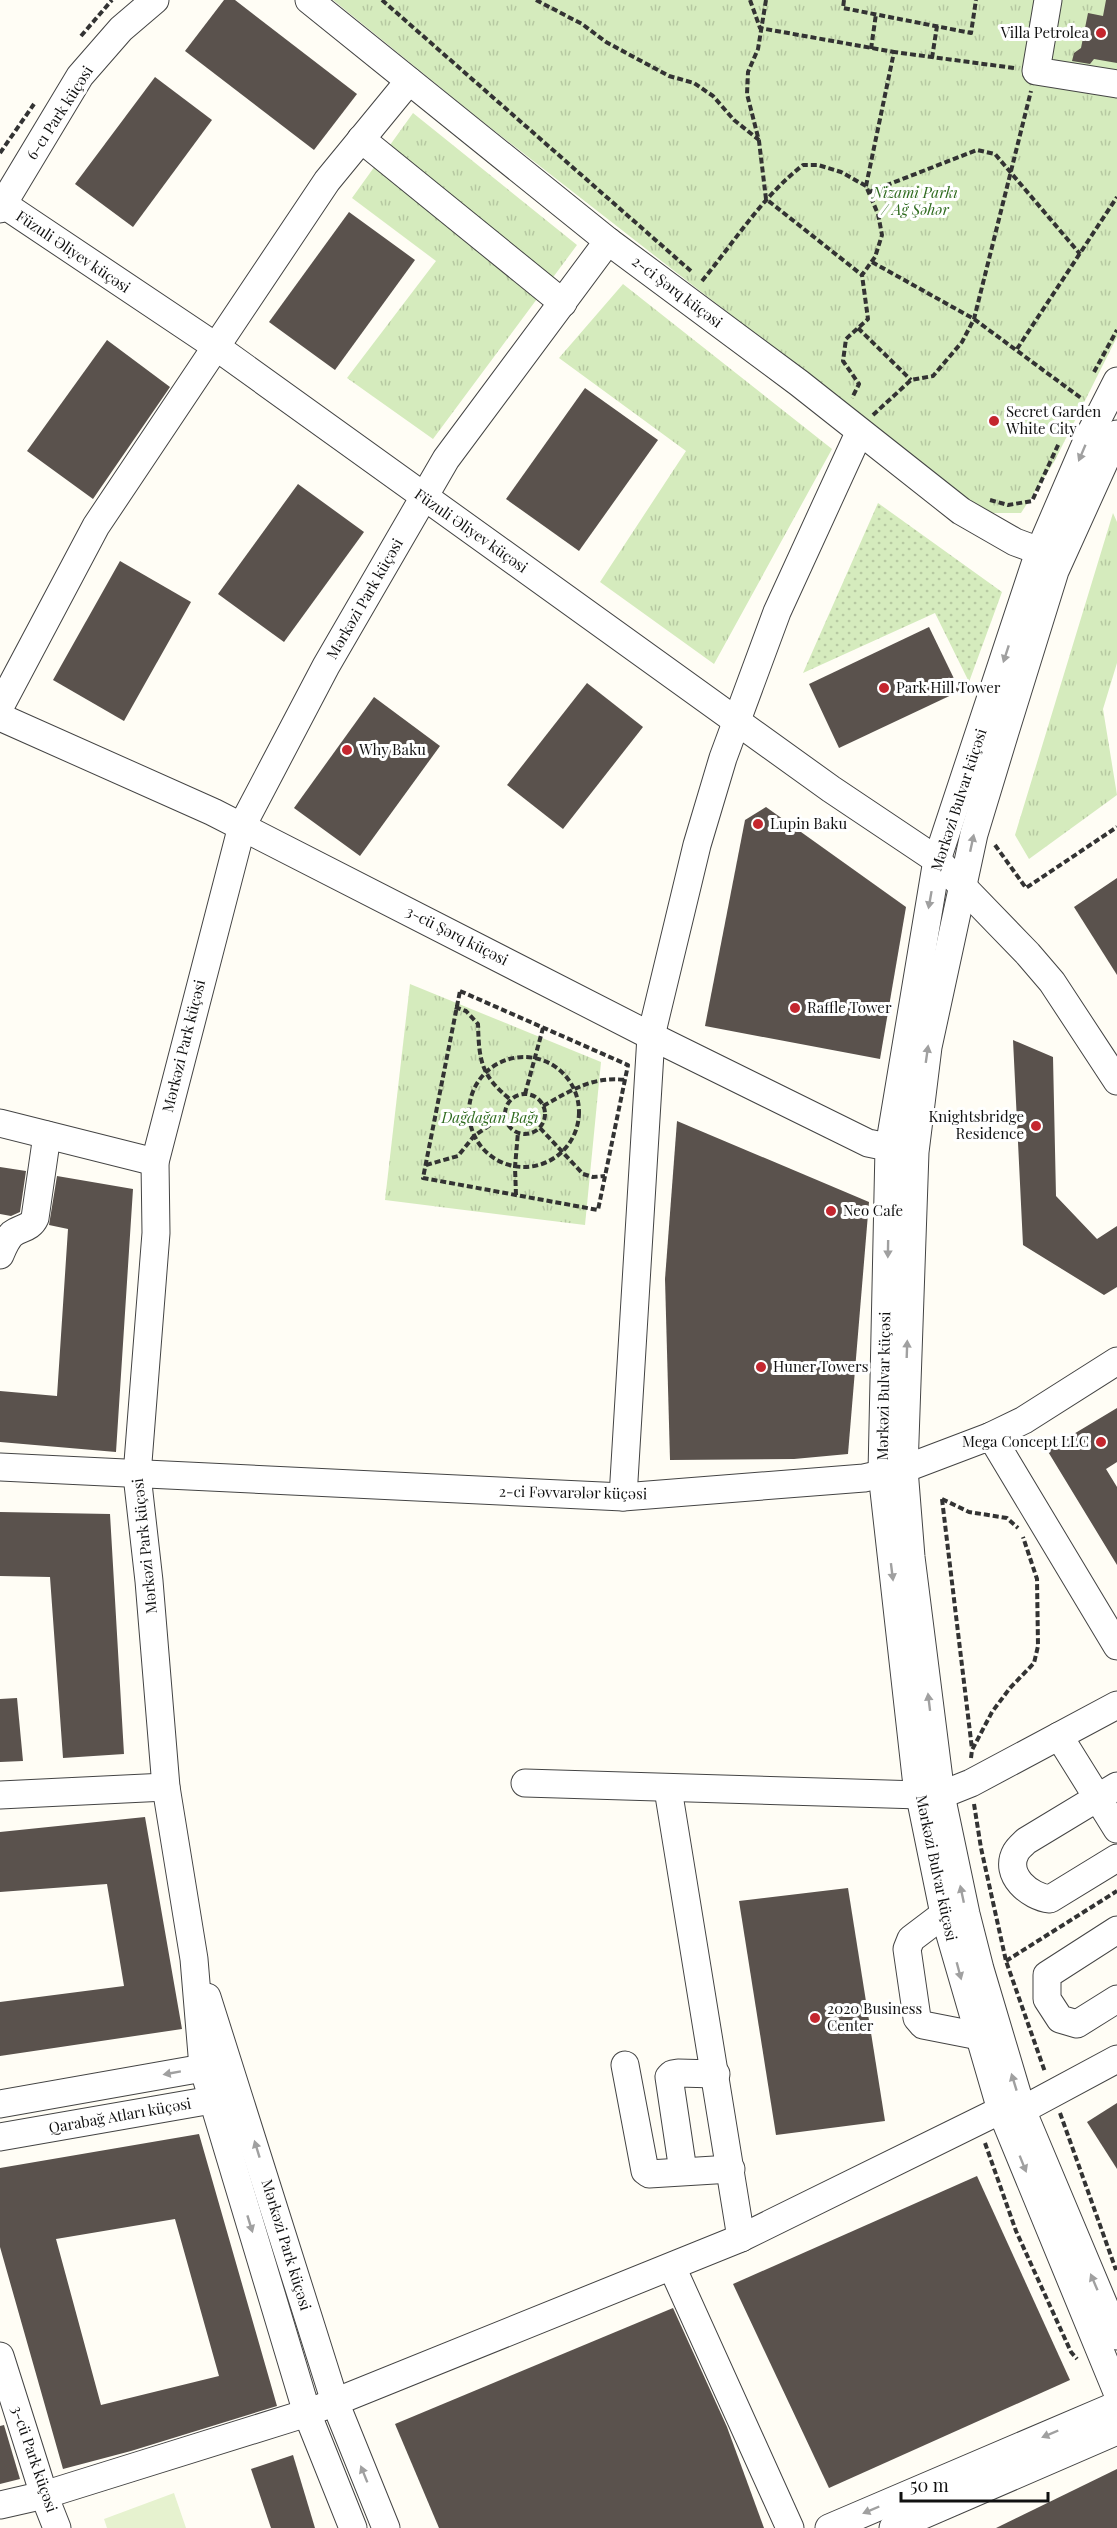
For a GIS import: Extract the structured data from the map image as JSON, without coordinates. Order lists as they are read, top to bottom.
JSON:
{
  "streets": {
    "street": [
      "6-cı Park küçəsi",
      "Füzuli Əliyev küçəsi",
      "2-ci Şərq küçəsi",
      "Mərkəzi Park küçəsi",
      "Mərkəzi Bulvar küçəsi",
      "3-cü Şərq küçəsi",
      "2-ci Fəvvarələr küçəsi",
      "Qarabağ Atları küçəsi",
      "3-cü Park küçəsi"
    ]
  },
  "crossings": [
    ["6-cı Park küçəsi", "Füzuli Əliyev küçəsi"],
    ["Füzuli Əliyev küçəsi", "Mərkəzi Park küçəsi"],
    ["Füzuli Əliyev küçəsi", "Mərkəzi Bulvar küçəsi"],
    ["2-ci Şərq küçəsi", "Mərkəzi Park küçəsi"],
    ["2-ci Şərq küçəsi", "Mərkəzi Bulvar küçəsi"],
    ["Mərkəzi Park küçəsi", "3-cü Şərq küçəsi"],
    ["Mərkəzi Park küçəsi", "2-ci Fəvvarələr küçəsi"],
    ["Mərkəzi Park küçəsi", "Qarabağ Atları küçəsi"],
    ["Mərkəzi Bulvar küçəsi", "3-cü Şərq küçəsi"],
    ["Mərkəzi Bulvar küçəsi", "2-ci Fəvvarələr küçəsi"]
  ],
  "parks": ["Nizami Parkı / Ağ Şəhər", "Dağdağan Bağı"],
  "places": [
    "Villa Petrolea",
    "Secret Garden White City",
    "Park Hill Tower",
    "Why Baku",
    "Lupin Baku",
    "Raffle Tower",
    "Knightsbridge Residence",
    "Neo Cafe",
    "Huner Towers",
    "Mega Concept LLC",
    "2020 Business Center"
  ],
  "scale_bar": "50 m"
}
